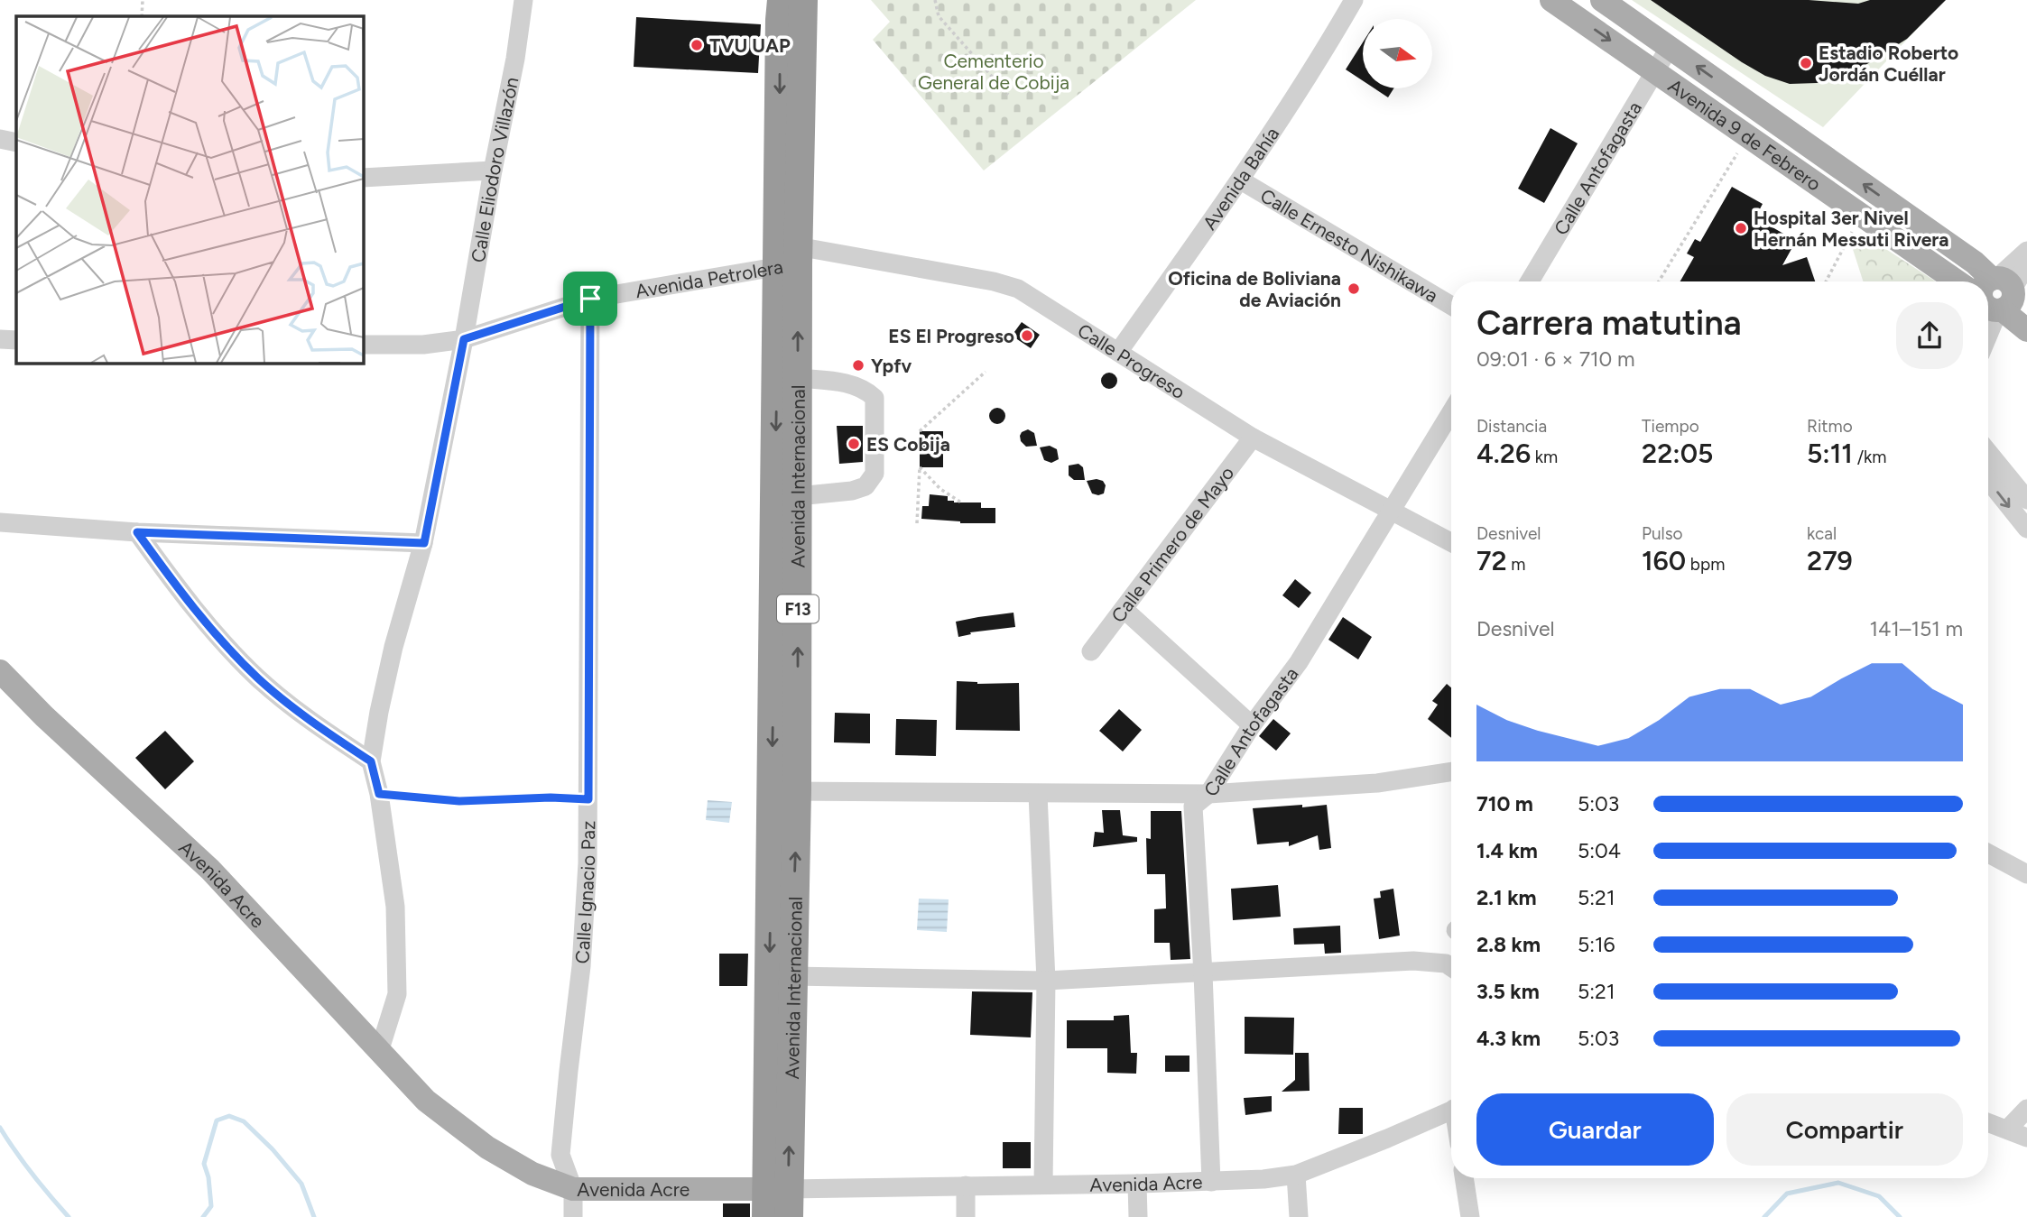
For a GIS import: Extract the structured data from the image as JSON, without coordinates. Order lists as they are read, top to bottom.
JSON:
{
  "streets": {
    "highway": ["Avenida Internacional", "F13"],
    "main road": ["Avenida 9 de Febrero", "Avenida Acre"],
    "street": [
      "Calle Antofagasta",
      "Calle Eliodoro Villazón",
      "Avenida Bahía",
      "Calle Ernesto Nishikawa",
      "Avenida Petrolera",
      "Calle Progreso",
      "Calle Primero de Mayo",
      "Calle Ignacio Paz"
    ]
  },
  "crossings": [
    ["Avenida 9 de Febrero", "Calle Antofagasta"],
    ["Calle Antofagasta", "Calle Progreso"],
    ["Calle Antofagasta", "Avenida Acre"],
    ["Calle Eliodoro Villazón", "Avenida Petrolera"],
    ["Avenida Bahía", "Calle Ernesto Nishikawa"],
    ["Avenida Bahía", "Calle Progreso"],
    ["Avenida Petrolera", "Calle Progreso"],
    ["Avenida Petrolera", "Avenida Internacional"],
    ["Avenida Petrolera", "Calle Ignacio Paz"],
    ["Calle Progreso", "Avenida Internacional"],
    ["Calle Progreso", "Calle Primero de Mayo"],
    ["Avenida Internacional", "Avenida Acre"],
    ["Avenida Acre", "Calle Ignacio Paz"]
  ],
  "parks": ["Cementerio General de Cobija"],
  "places": [
    "TVU UAP",
    "Estadio Roberto Jordán Cuéllar",
    "Hospital 3er Nivel Hernán Messuti Rivera",
    "Oficina de Boliviana de Aviación",
    "ES El Progreso",
    "Ypfv",
    "ES Cobija"
  ],
  "north": "right",
  "page": {
    "heading": ["Carrera matutina", "09:01 · 6 × 710 m"],
    "stats": [
      ["Distancia", "4.26 km"],
      ["Tiempo", "22:05"],
      ["Ritmo", "5:11 /km"],
      ["Desnivel", "72 m"],
      ["Pulso", "160 bpm"],
      ["kcal", "279"]
    ],
    "chart": ["Desnivel", "141–151 m"],
    "list": [
      {
        "name": "710 m",
        "note": "5:03"
      },
      {
        "name": "1.4 km",
        "note": "5:04"
      },
      {
        "name": "2.1 km",
        "note": "5:21"
      },
      {
        "name": "2.8 km",
        "note": "5:16"
      },
      {
        "name": "3.5 km",
        "note": "5:21"
      },
      {
        "name": "4.3 km",
        "note": "5:03"
      }
    ],
    "buttons": ["Guardar", "Compartir"]
  }
}
